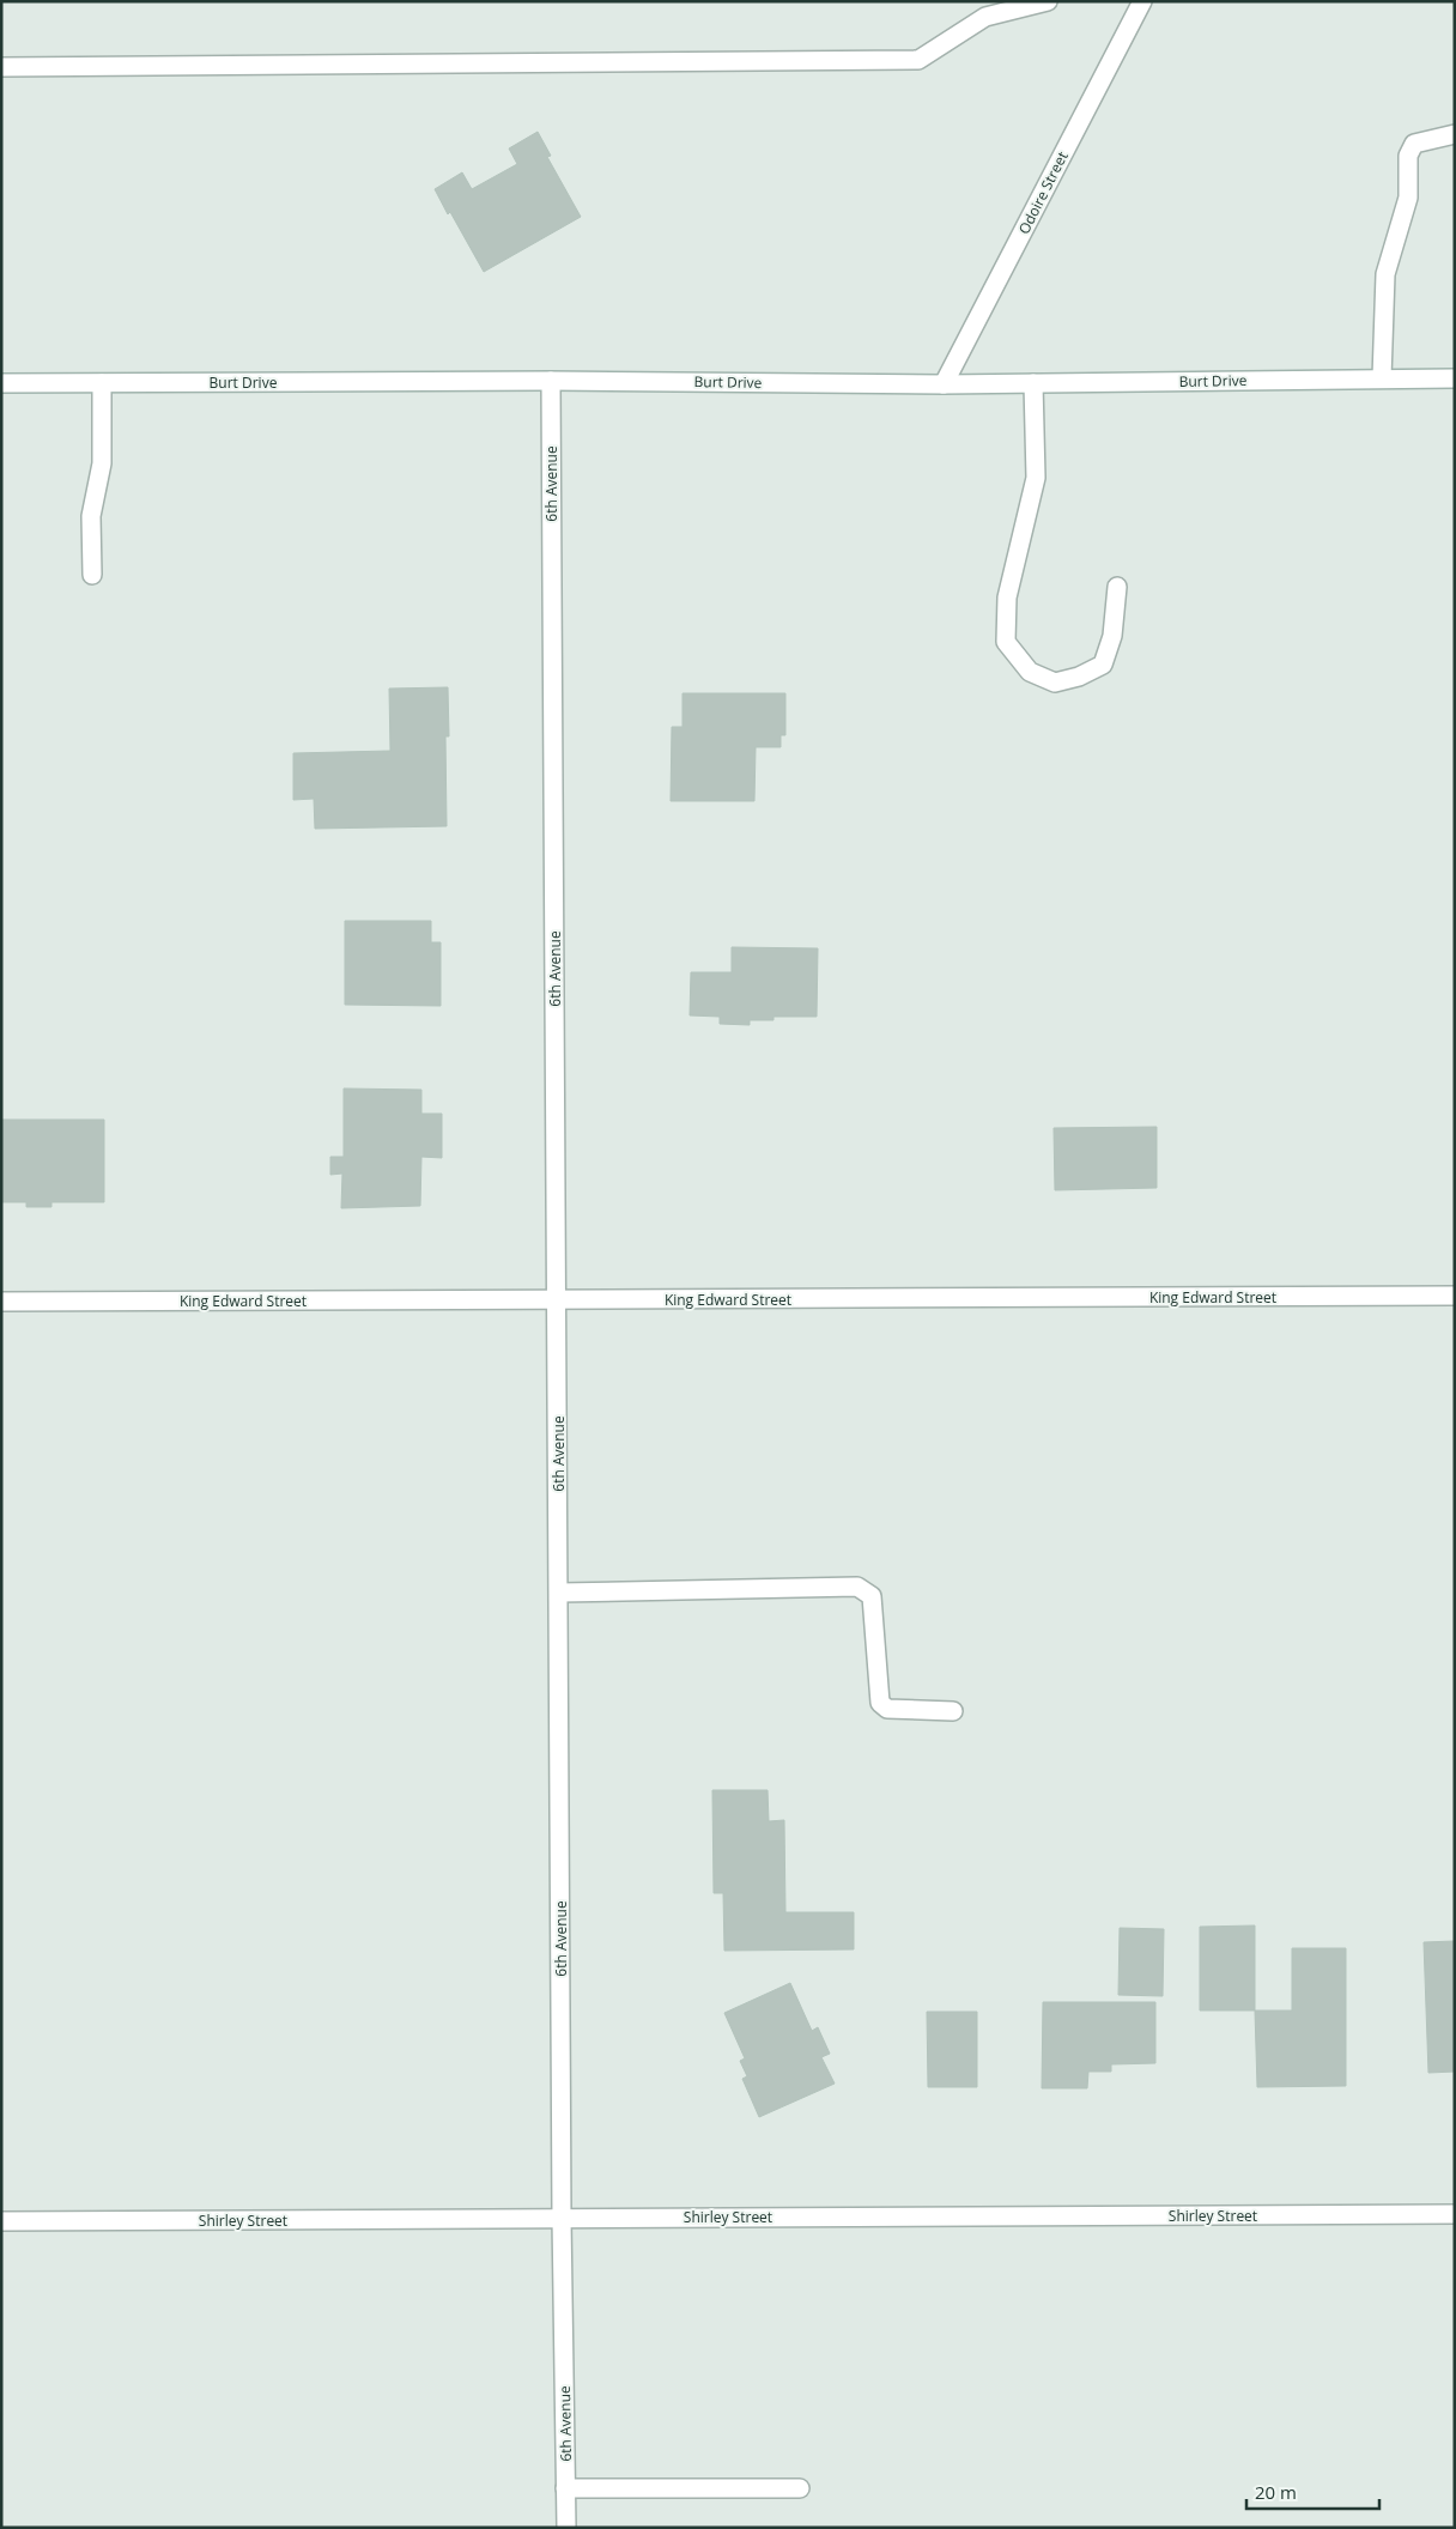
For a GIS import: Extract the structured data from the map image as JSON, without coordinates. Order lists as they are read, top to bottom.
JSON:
{
  "streets": {
    "street": [
      "Odoire Street",
      "Burt Drive",
      "6th Avenue",
      "King Edward Street",
      "Shirley Street"
    ]
  },
  "crossings": [
    ["Odoire Street", "Burt Drive"],
    ["Burt Drive", "6th Avenue"],
    ["6th Avenue", "King Edward Street"],
    ["6th Avenue", "Shirley Street"]
  ],
  "scale_bar": "20 m"
}
